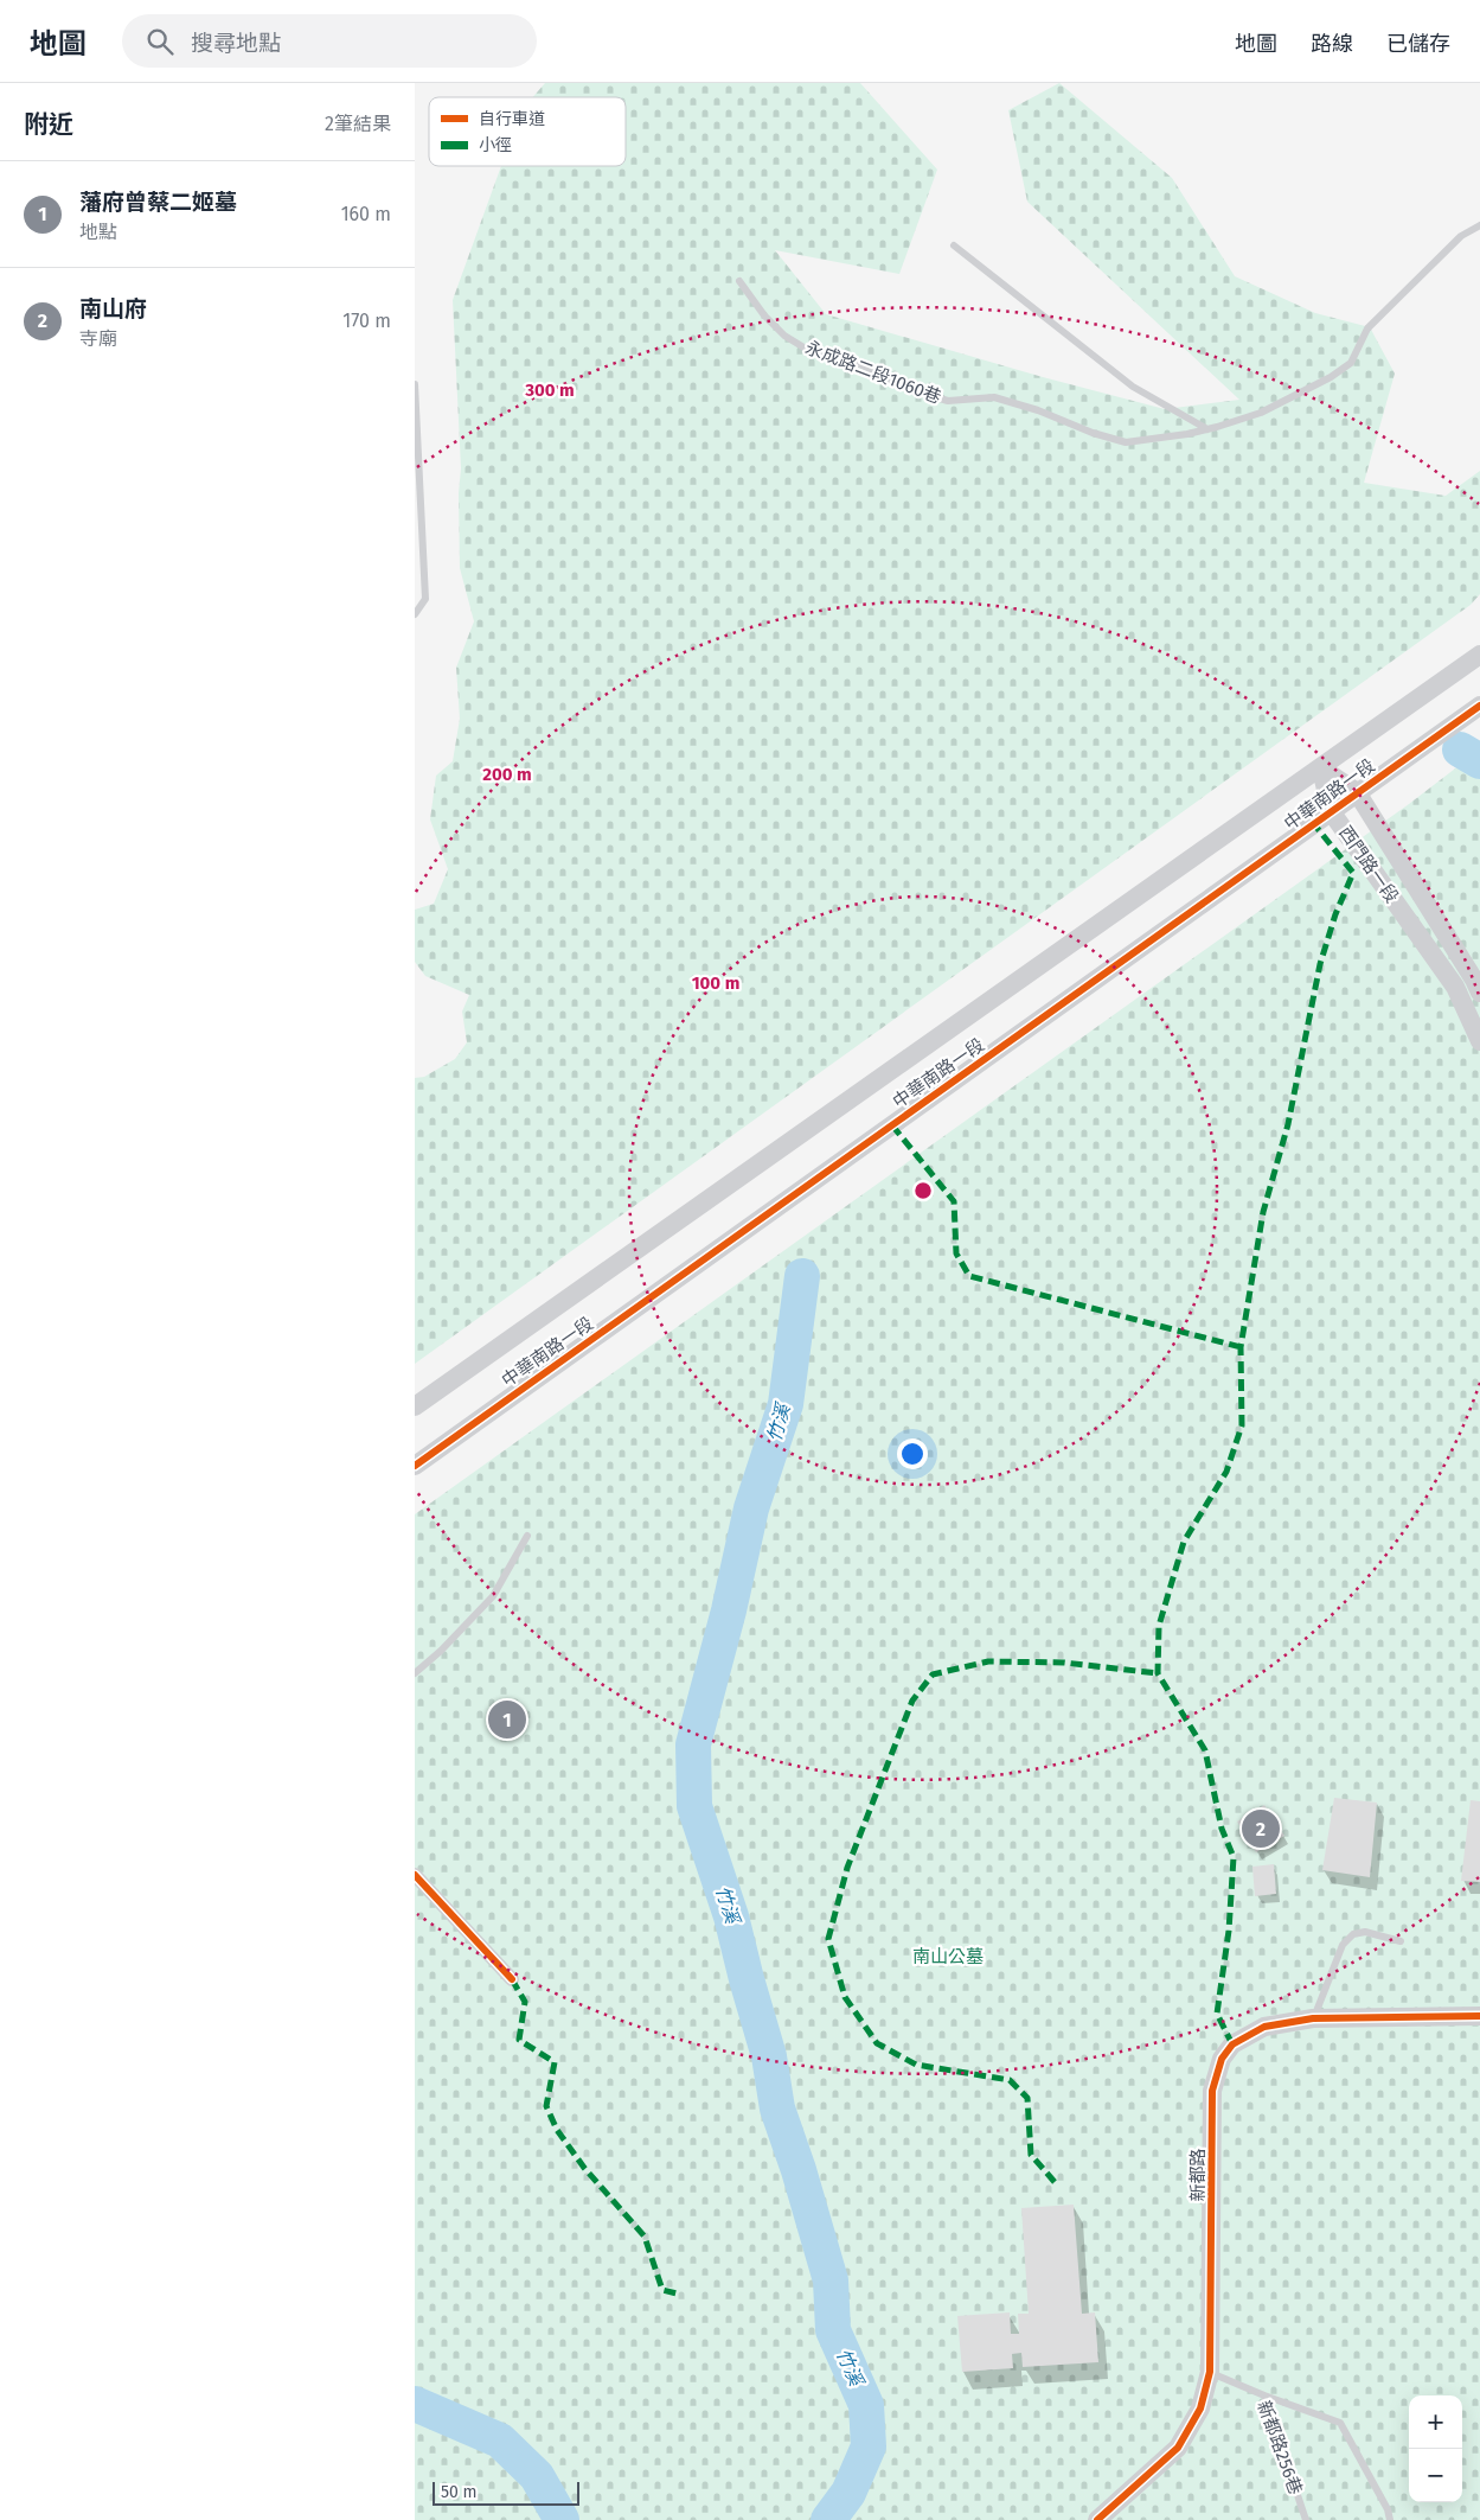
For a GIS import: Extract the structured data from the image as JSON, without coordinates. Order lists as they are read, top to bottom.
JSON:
{
  "streets": {
    "street": ["中華南路一段", "西門路一段", "新都路"],
    "lane": ["永成路二段1060巷", "新都路256巷"]
  },
  "crossings": [
    ["中華南路一段", "西門路一段"],
    ["新都路", "新都路256巷"]
  ],
  "water": ["竹溪"],
  "parks": ["南山公墓"],
  "legend": ["自行車道", "小徑"],
  "scale_bar": "50 m",
  "page": {
    "header": "地圖",
    "search": "搜尋地點",
    "nav": ["地圖", "路線", "已儲存"],
    "heading": ["附近", "2筆結果"],
    "list": [
      {
        "mark": "1",
        "name": "藩府曾蔡二姬墓",
        "note": "地點",
        "value": "160 m"
      },
      {
        "mark": "2",
        "name": "南山府",
        "note": "寺廟",
        "value": "170 m"
      }
    ],
    "pins": ["1", "2"],
    "map_buttons": ["+", "−"],
    "scale": "50 m"
  },
  "rings": ["300 m", "200 m", "100 m"]
}
